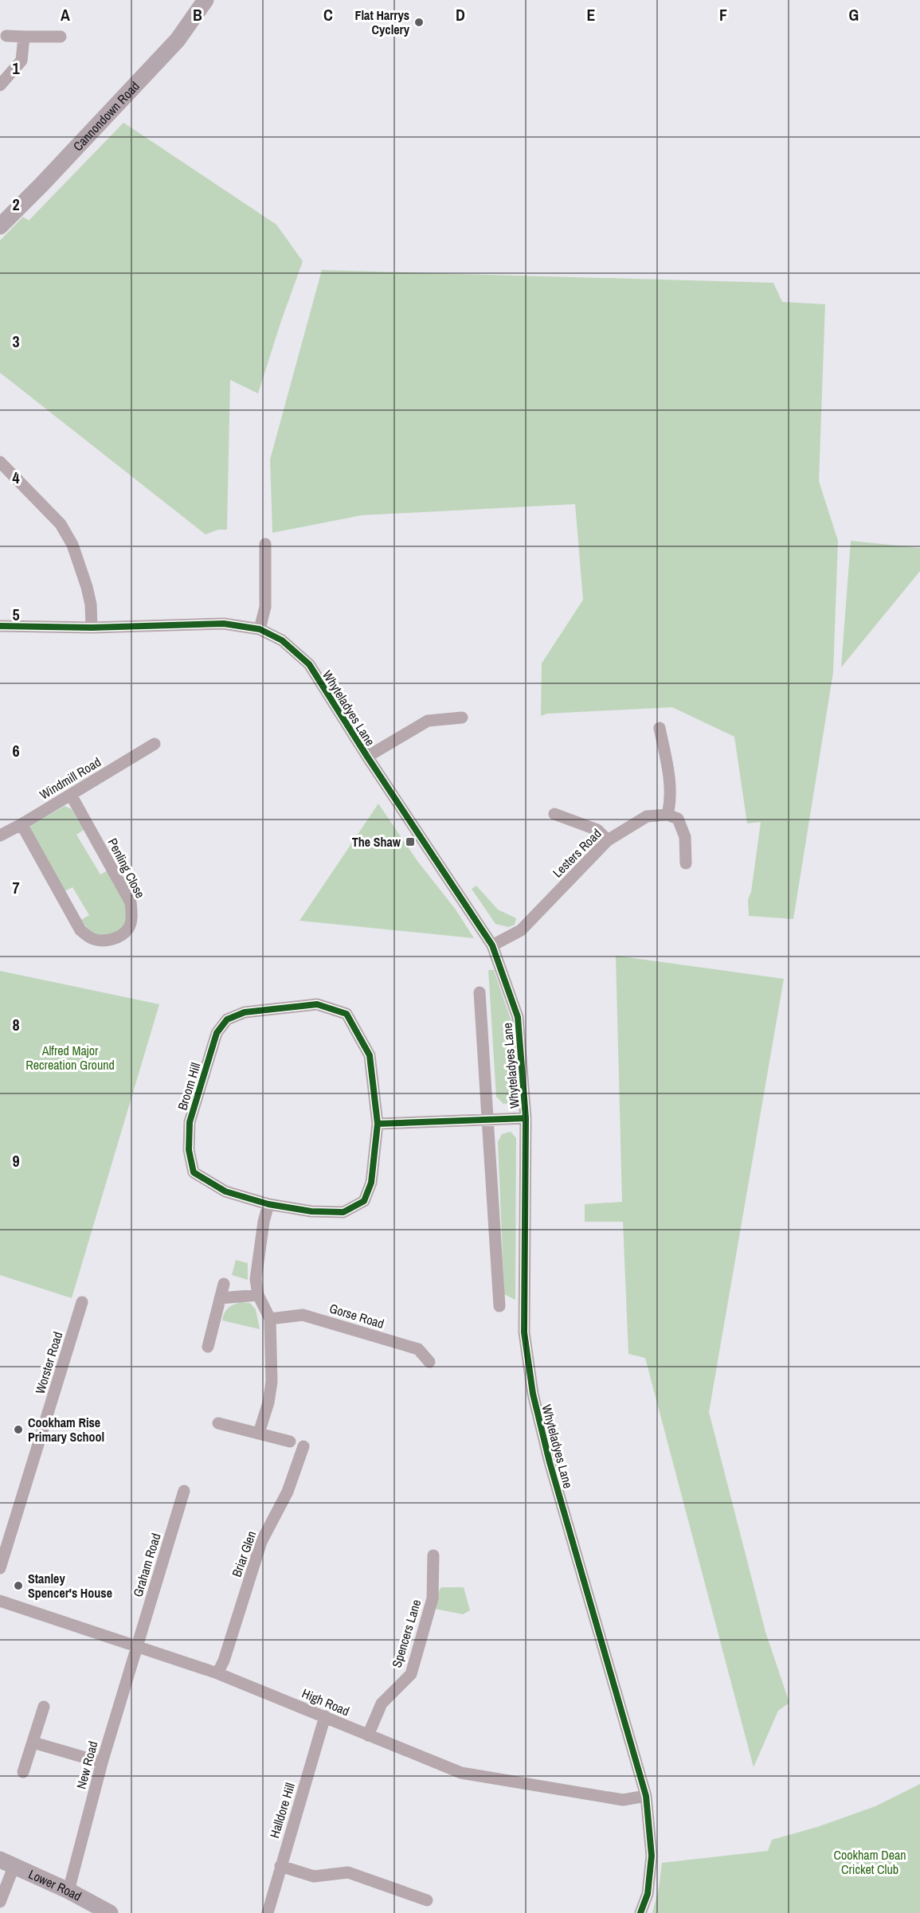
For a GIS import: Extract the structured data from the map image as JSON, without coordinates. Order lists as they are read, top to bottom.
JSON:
{
  "streets": {
    "main road": ["Cannondown Road", "Lower Road"],
    "street": [
      "Whyteladyes Lane",
      "Windmill Road",
      "Lesters Road",
      "Penling Close",
      "Broom Hill",
      "Gorse Road",
      "Worster Road",
      "Briar Glen",
      "Graham Road",
      "Spencers Lane",
      "High Road",
      "New Road",
      "Halldore Hill"
    ]
  },
  "crossings": [
    ["Whyteladyes Lane", "Lesters Road"],
    ["Whyteladyes Lane", "High Road"],
    ["Windmill Road", "Penling Close"],
    ["Briar Glen", "High Road"],
    ["Graham Road", "High Road"],
    ["Graham Road", "New Road"],
    ["Spencers Lane", "High Road"],
    ["High Road", "New Road"],
    ["High Road", "Halldore Hill"],
    ["New Road", "Lower Road"]
  ],
  "parks": ["Alfred Major Recreation Ground", "Cookham Dean Cricket Club"],
  "places": {
    "other": ["Flat Harrys Cyclery", "Cookham Rise Primary School", "Stanley Spencer's House"],
    "transit": ["The Shaw"]
  },
  "grid": {
    "columns": [
      "A",
      "B",
      "C",
      "D",
      "E",
      "F",
      "G"
    ],
    "rows": [
      "1",
      "2",
      "3",
      "4",
      "5",
      "6",
      "7",
      "8",
      "9"
    ]
  }
}
